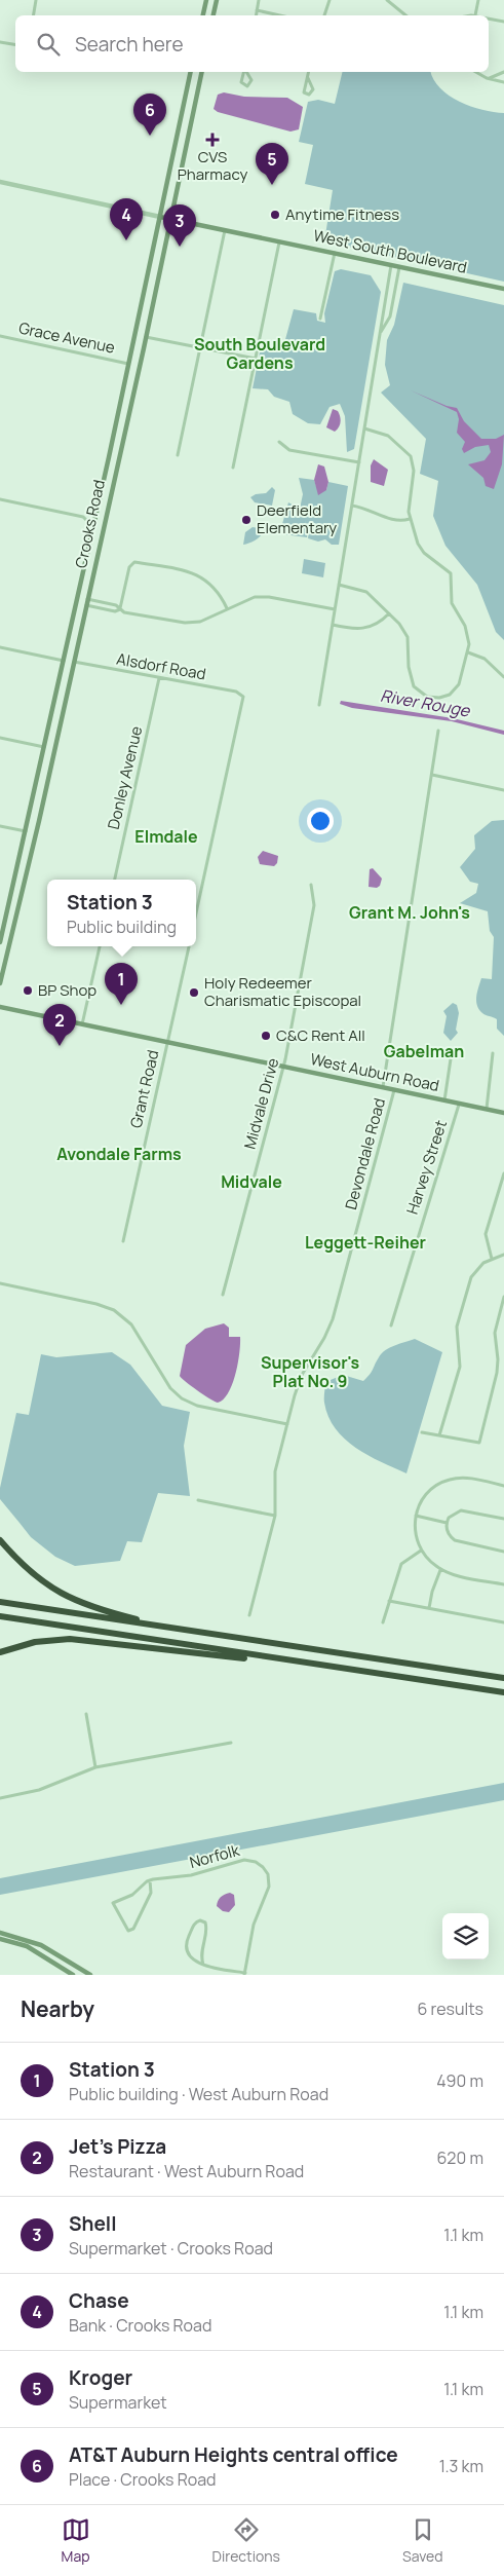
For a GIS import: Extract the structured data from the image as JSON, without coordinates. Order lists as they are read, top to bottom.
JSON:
{
  "streets": {
    "main road": ["West South Boulevard", "Crooks Road", "West Auburn Road"],
    "street": [
      "Grace Avenue",
      "Alsdorf Road",
      "Donley Avenue",
      "Grant Road",
      "Midvale Drive",
      "Devondale Road",
      "Harvey Street",
      "Norfolk"
    ]
  },
  "crossings": [
    ["West South Boulevard", "Crooks Road"],
    ["Grace Avenue", "Crooks Road"],
    ["Crooks Road", "Alsdorf Road"],
    ["Alsdorf Road", "Donley Avenue"],
    ["West Auburn Road", "Grant Road"],
    ["West Auburn Road", "Midvale Drive"],
    ["West Auburn Road", "Devondale Road"],
    ["West Auburn Road", "Harvey Street"]
  ],
  "districts": [
    "South Boulevard Gardens",
    "Elmdale",
    "Grant M. John's",
    "Gabelman",
    "Avondale Farms",
    "Midvale",
    "Leggett-Reiher",
    "Supervisor's Plat No. 9"
  ],
  "water": ["River Rouge"],
  "places": {
    "health": ["CVS Pharmacy"],
    "other": [
      "Anytime Fitness",
      "Deerfield Elementary",
      "BP Shop",
      "Holy Redeemer Charismatic Episcopal",
      "C&C Rent All"
    ]
  },
  "page": {
    "search": "Search here",
    "pins": [
      "6",
      "5",
      "4",
      "3",
      "1",
      "2"
    ],
    "popup": ["Station 3", "Public building"],
    "heading": ["Nearby", "6 results"],
    "list": [
      {
        "mark": "1",
        "name": "Station 3",
        "note": "Public building · West Auburn Road",
        "value": "490 m"
      },
      {
        "mark": "2",
        "name": "Jet's Pizza",
        "note": "Restaurant · West Auburn Road",
        "value": "620 m"
      },
      {
        "mark": "3",
        "name": "Shell",
        "note": "Supermarket · Crooks Road",
        "value": "1.1 km"
      },
      {
        "mark": "4",
        "name": "Chase",
        "note": "Bank · Crooks Road",
        "value": "1.1 km"
      },
      {
        "mark": "5",
        "name": "Kroger",
        "note": "Supermarket",
        "value": "1.1 km"
      },
      {
        "mark": "6",
        "name": "AT&T Auburn Heights central office",
        "note": "Place · Crooks Road",
        "value": "1.3 km"
      }
    ],
    "nav": ["Map", "Directions", "Saved"]
  }
}
